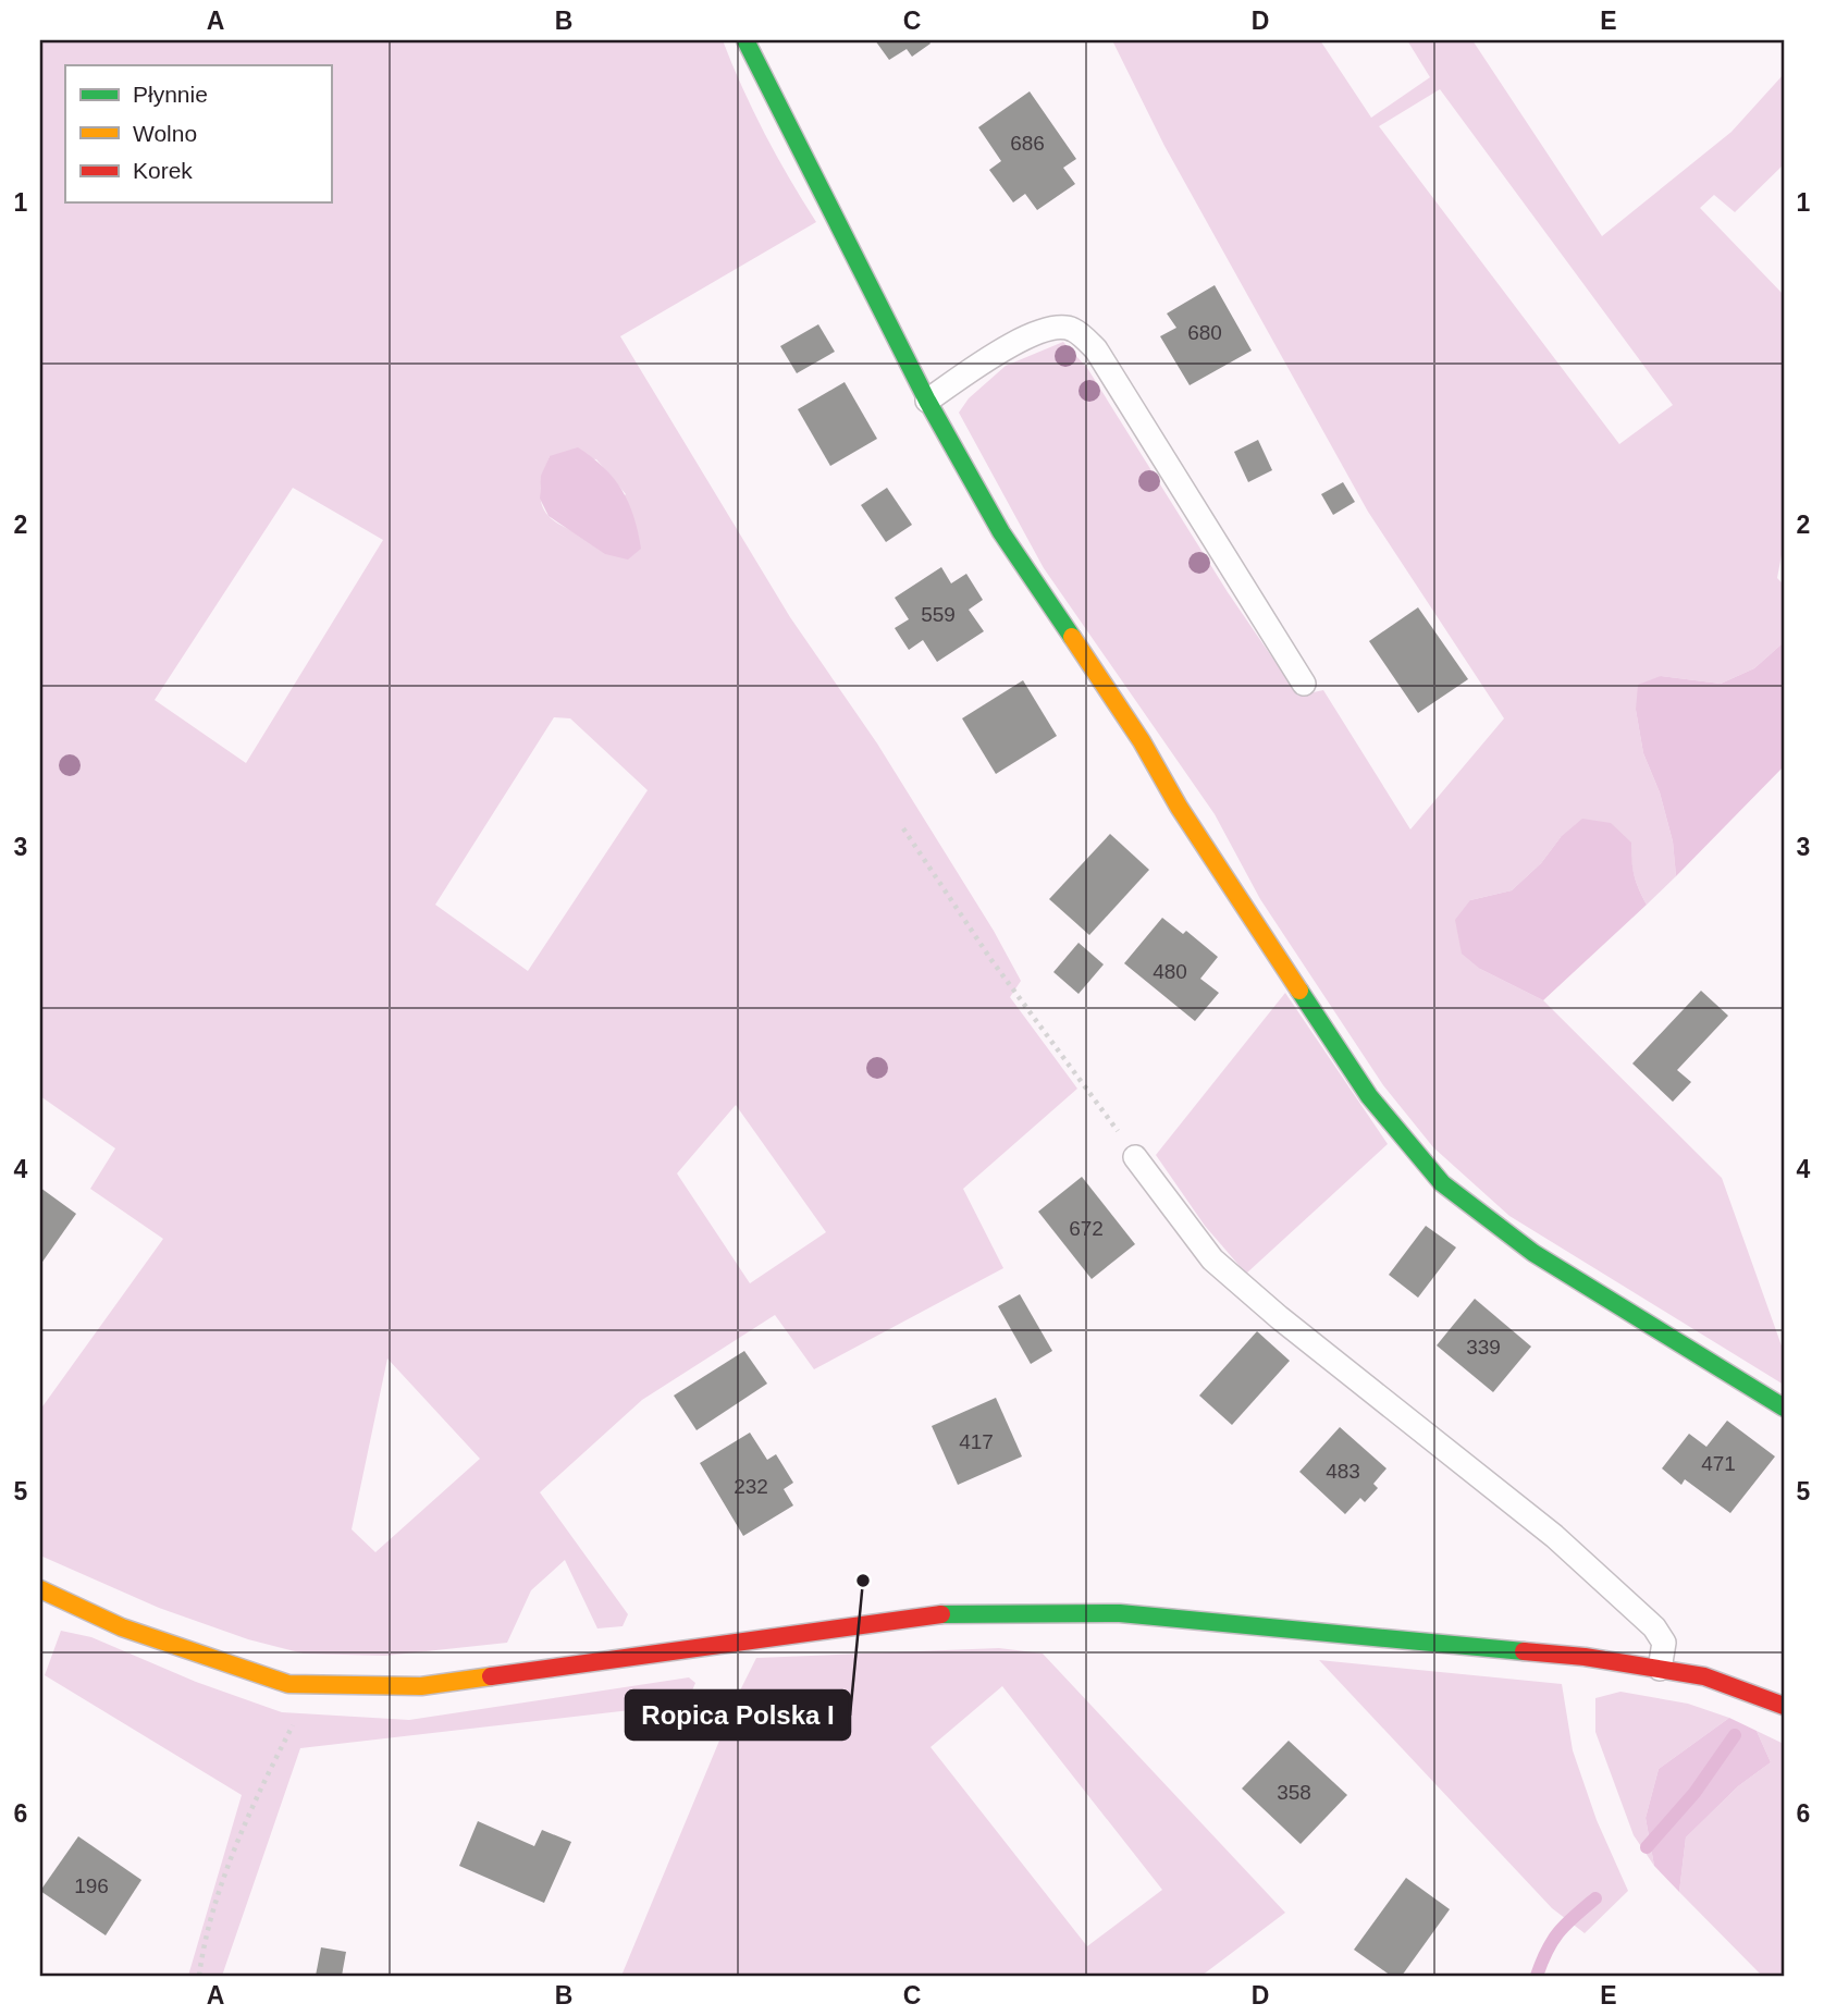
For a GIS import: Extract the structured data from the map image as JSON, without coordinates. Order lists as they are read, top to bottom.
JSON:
{
  "places": ["Ropica Polska I"],
  "house_numbers": [
    "686",
    "680",
    "559",
    "480",
    "672",
    "339",
    "417",
    "471",
    "483",
    "232",
    "358",
    "196"
  ],
  "legend": ["Płynnie", "Wolno", "Korek"],
  "grid": {
    "columns": [
      "A",
      "B",
      "C",
      "D",
      "E"
    ],
    "rows": [
      "1",
      "2",
      "3",
      "4",
      "5",
      "6"
    ]
  }
}
